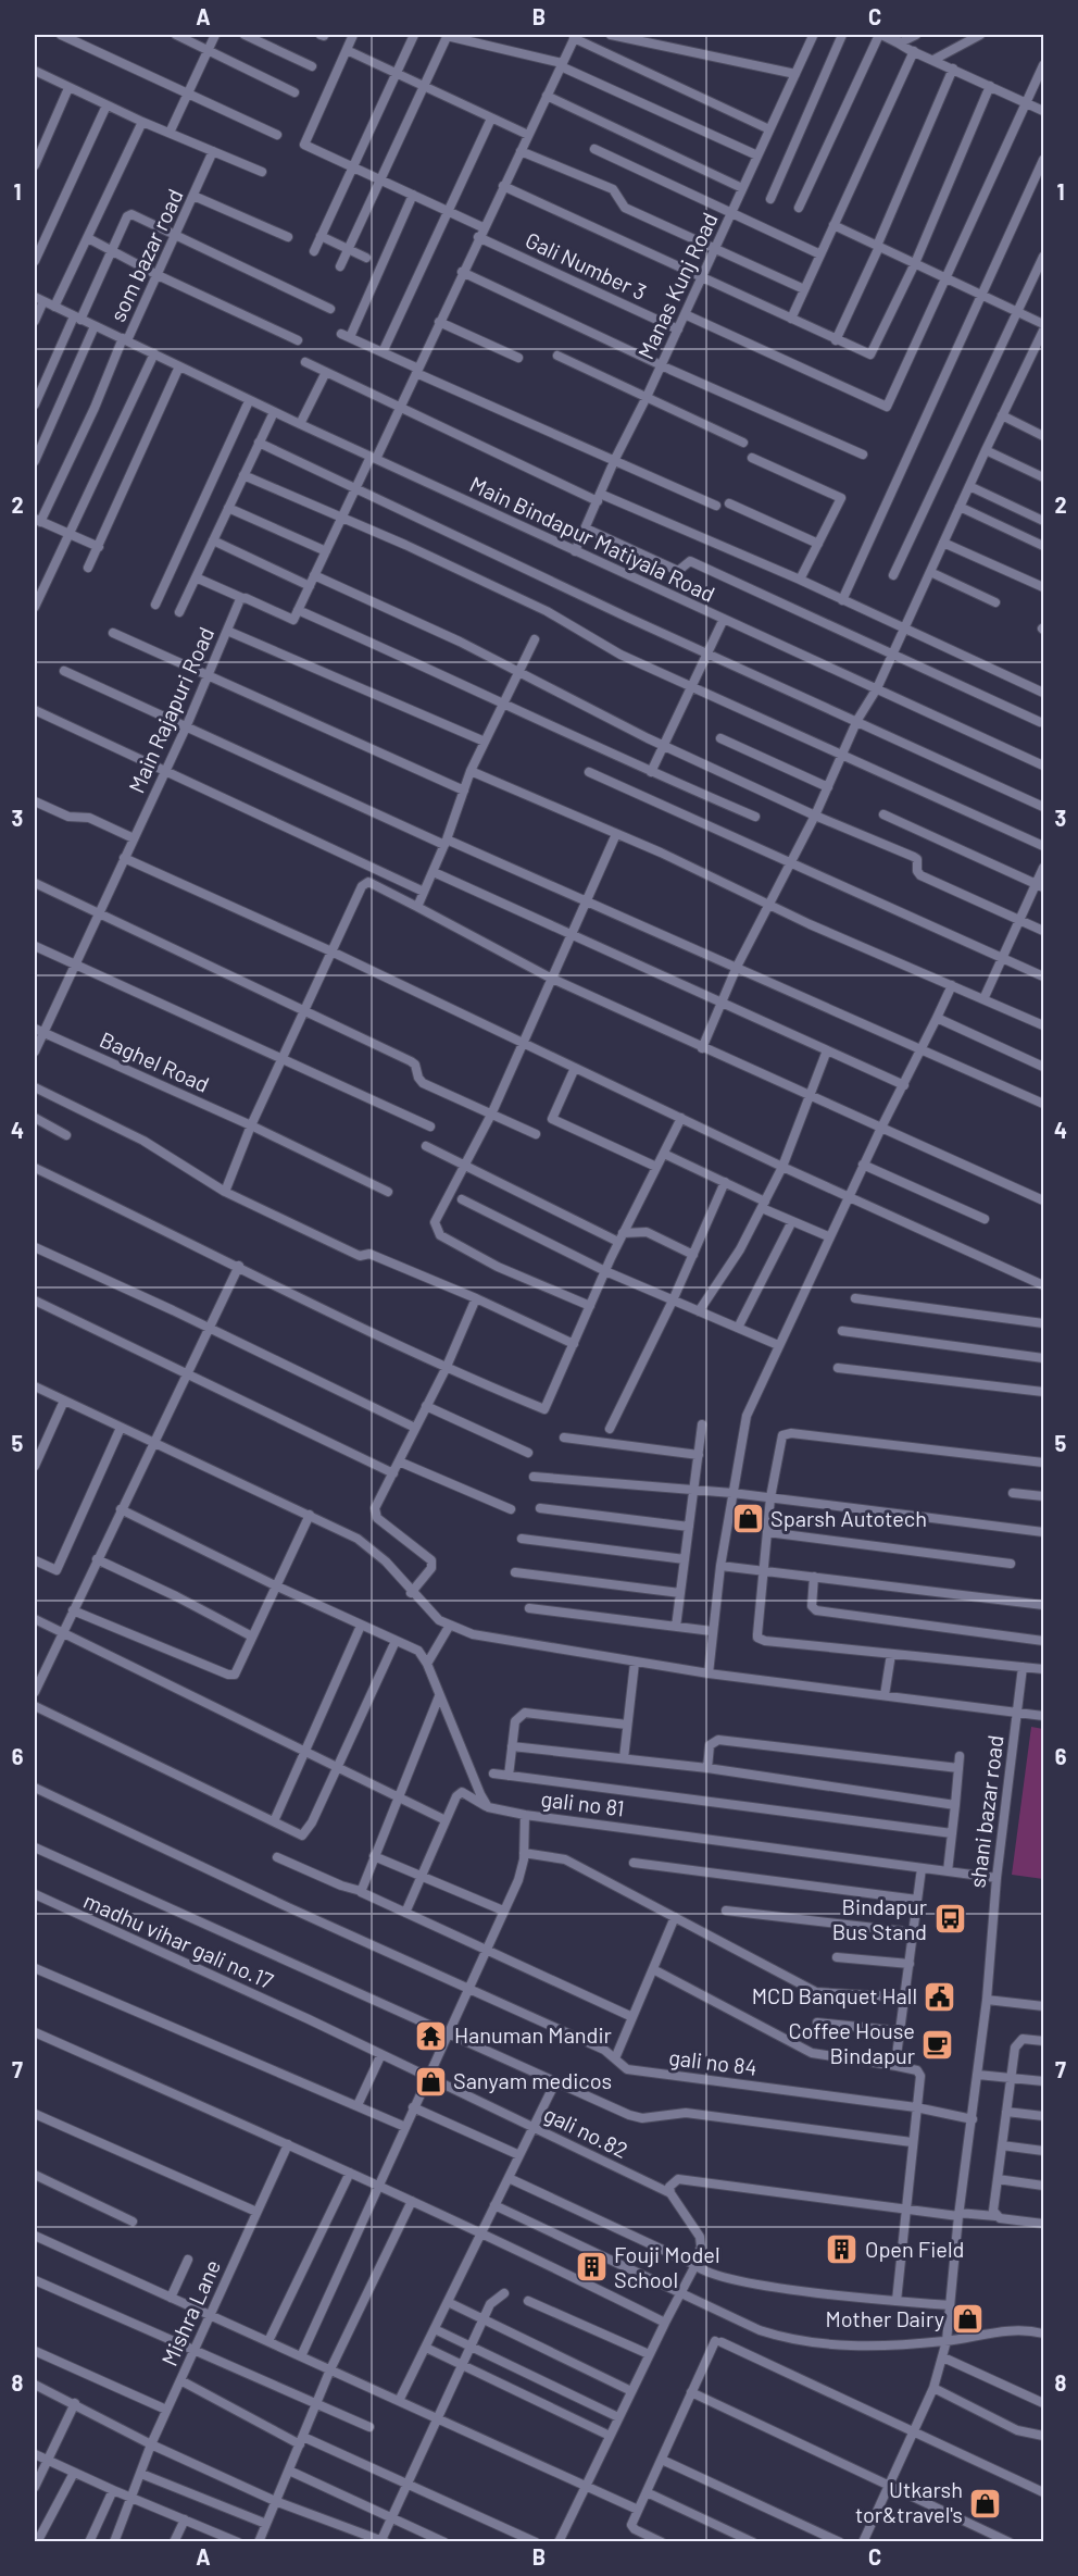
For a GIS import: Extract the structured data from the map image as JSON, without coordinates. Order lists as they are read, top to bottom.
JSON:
{
  "streets": {
    "street": [
      "som bazar road",
      "Gali Number 3",
      "Manas Kunj Road",
      "Main Bindapur Matiyala Road",
      "Main Rajapuri Road",
      "Baghel Road",
      "gali no 81",
      "shani bazar road",
      "madhu vihar gali no.17",
      "gali no 84",
      "gali no.82",
      "Mishra Lane"
    ]
  },
  "crossings": [
    ["som bazar road", "Main Bindapur Matiyala Road"],
    ["Gali Number 3", "Manas Kunj Road"],
    ["Manas Kunj Road", "Main Bindapur Matiyala Road"],
    ["Main Rajapuri Road", "Baghel Road"],
    ["gali no 81", "shani bazar road"],
    ["gali no 81", "gali no.82"],
    ["shani bazar road", "gali no 84"],
    ["madhu vihar gali no.17", "gali no.82"]
  ],
  "places": {
    "shop": [
      "Sparsh Autotech",
      "Sanyam medicos",
      "Mother Dairy",
      "Utkarsh tor&travel's"
    ],
    "bus stop": ["Bindapur Bus Stand"],
    "public building": ["MCD Banquet Hall"],
    "temple": ["Hanuman Mandir"],
    "cafe": ["Coffee House Bindapur"],
    "building": ["Open Field", "Fouji Model School"]
  },
  "grid": {
    "columns": ["A", "B", "C"],
    "rows": [
      "1",
      "2",
      "3",
      "4",
      "5",
      "6",
      "7",
      "8"
    ]
  }
}
